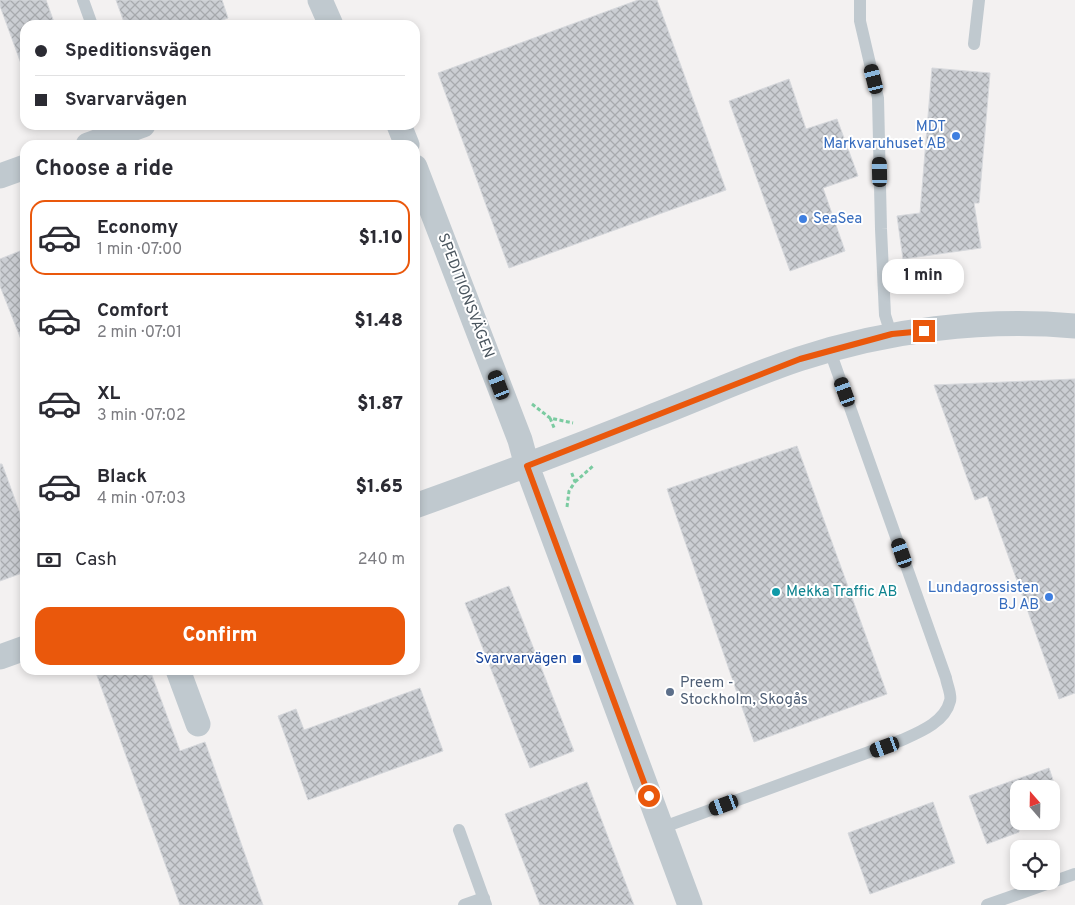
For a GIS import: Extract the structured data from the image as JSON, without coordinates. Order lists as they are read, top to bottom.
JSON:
{
  "streets": {
    "street": ["SPEDITIONSVÄGEN"]
  },
  "places": {
    "other": [
      "MDT Markvaruhuset AB",
      "SeaSea",
      "Mekka Traffic AB",
      "Lundagrossisten BJ AB",
      "Preem - Stockholm, Skogås"
    ],
    "transit": ["Svarvarvägen"]
  },
  "north": "top",
  "page": {
    "banner": ["Speditionsvägen", "Svarvarvägen"],
    "heading": "Choose a ride",
    "list": [
      {
        "name": "Economy",
        "note": "1 min · 07:00",
        "value": "$1.10"
      },
      {
        "name": "Comfort",
        "note": "2 min · 07:01",
        "value": "$1.48"
      },
      {
        "name": "XL",
        "note": "3 min · 07:02",
        "value": "$1.87"
      },
      {
        "name": "Black",
        "note": "4 min · 07:03",
        "value": "$1.65"
      }
    ],
    "bubble": "1 min",
    "pay": ["Cash", "240 m"],
    "buttons": "Confirm"
  }
}
